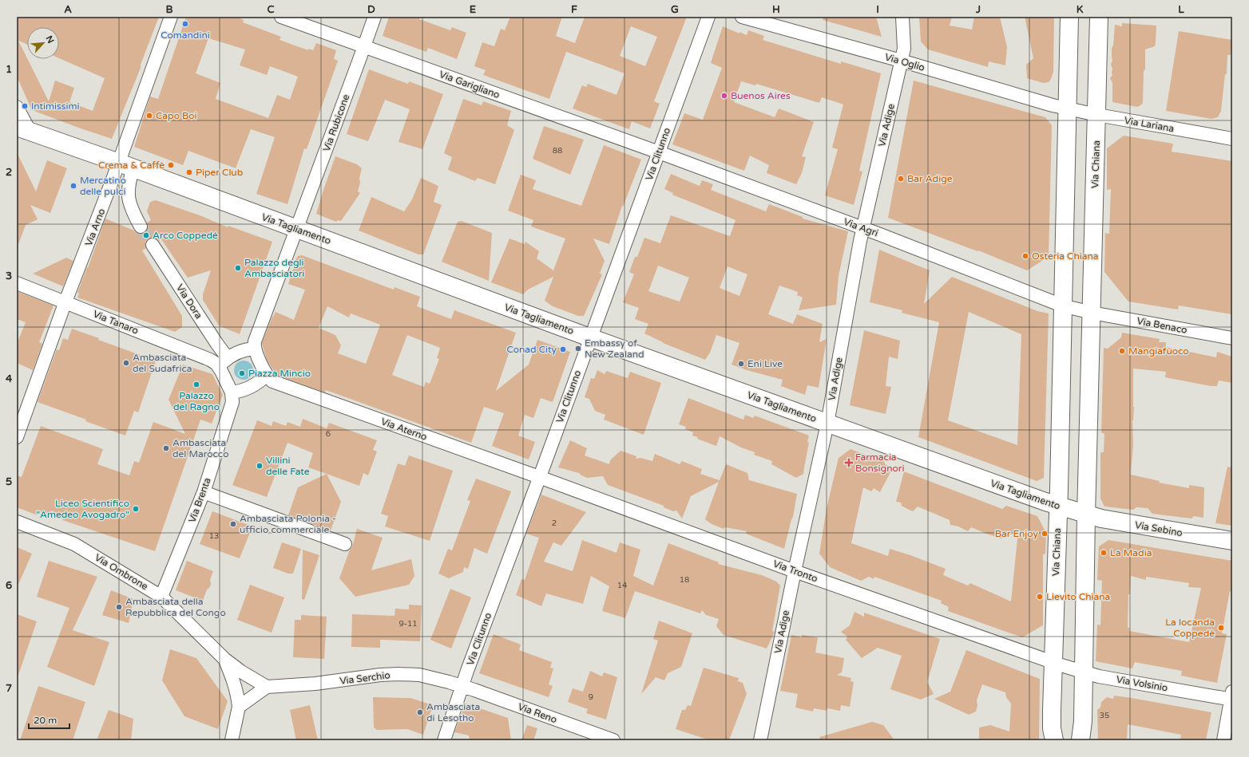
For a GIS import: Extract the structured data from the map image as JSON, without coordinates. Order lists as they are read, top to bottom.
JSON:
{
  "streets": {
    "street": [
      "Via Oglio",
      "Via Garigliano",
      "Via Rubicone",
      "Via Lariana",
      "Via Adige",
      "Via Clitunno",
      "Via Chiana",
      "Via Arno",
      "Via Agri",
      "Via Tagliamento",
      "Via Dora",
      "Via Tanaro",
      "Via Benaco",
      "Via Aterno",
      "Via Brenta",
      "Via Sebino",
      "Via Tronto",
      "Via Ombrone",
      "Via Serchio",
      "Via Volsinio",
      "Via Reno"
    ]
  },
  "crossings": [
    ["Via Oglio", "Via Lariana"],
    ["Via Oglio", "Via Adige"],
    ["Via Oglio", "Via Chiana"],
    ["Via Garigliano", "Via Rubicone"],
    ["Via Garigliano", "Via Clitunno"],
    ["Via Garigliano", "Via Agri"],
    ["Via Rubicone", "Via Tagliamento"],
    ["Via Lariana", "Via Chiana"],
    ["Via Adige", "Via Agri"],
    ["Via Adige", "Via Tagliamento"],
    ["Via Adige", "Via Tronto"],
    ["Via Clitunno", "Via Agri"],
    ["Via Clitunno", "Via Tagliamento"],
    ["Via Clitunno", "Via Aterno"],
    ["Via Clitunno", "Via Tronto"],
    ["Via Clitunno", "Via Serchio"],
    ["Via Clitunno", "Via Reno"],
    ["Via Chiana", "Via Agri"],
    ["Via Chiana", "Via Tagliamento"],
    ["Via Chiana", "Via Benaco"],
    ["Via Chiana", "Via Sebino"],
    ["Via Chiana", "Via Tronto"],
    ["Via Chiana", "Via Volsinio"],
    ["Via Arno", "Via Tagliamento"],
    ["Via Arno", "Via Tanaro"],
    ["Via Tagliamento", "Via Sebino"],
    ["Via Dora", "Via Tanaro"],
    ["Via Aterno", "Via Tronto"],
    ["Via Brenta", "Via Ombrone"],
    ["Via Tronto", "Via Volsinio"],
    ["Via Ombrone", "Via Serchio"],
    ["Via Serchio", "Via Reno"]
  ],
  "places": {
    "other": [
      "Comandini",
      "Buenos Aires",
      "Intimissimi",
      "Capo Boi",
      "Crema & Caffè",
      "Piper Club",
      "Bar Adige",
      "Mercatino delle pulci",
      "Arco Coppedé",
      "Osteria Chiana",
      "Palazzo degli Ambasciatori",
      "Embassy of New Zealand",
      "Conad City",
      "Mangiafuoco",
      "Ambasciata del Sudafrica",
      "Eni Live",
      "Piazza Mincio",
      "Palazzo del Ragno",
      "Ambasciata del Marocco",
      "Villini delle Fate",
      "Liceo Scientifico \"Amedeo Avogadro\"",
      "Ambasciata Polonia - ufficio commerciale",
      "Bar Enjoy",
      "La Madia",
      "Lievito Chiana",
      "Ambasciata della Repubblica del Congo",
      "La locanda Coppedè",
      "Ambasciata di Lesotho"
    ],
    "health": ["Farmacia Bonsignori"]
  },
  "house_numbers": [
    "88",
    "6",
    "2",
    "13",
    "18",
    "14",
    "9-11",
    "9",
    "35"
  ],
  "scale_bar": "20 m",
  "north": "top right",
  "grid": {
    "columns": [
      "A",
      "B",
      "C",
      "D",
      "E",
      "F",
      "G",
      "H",
      "I",
      "J",
      "K",
      "L"
    ],
    "rows": [
      "1",
      "2",
      "3",
      "4",
      "5",
      "6",
      "7"
    ]
  }
}
